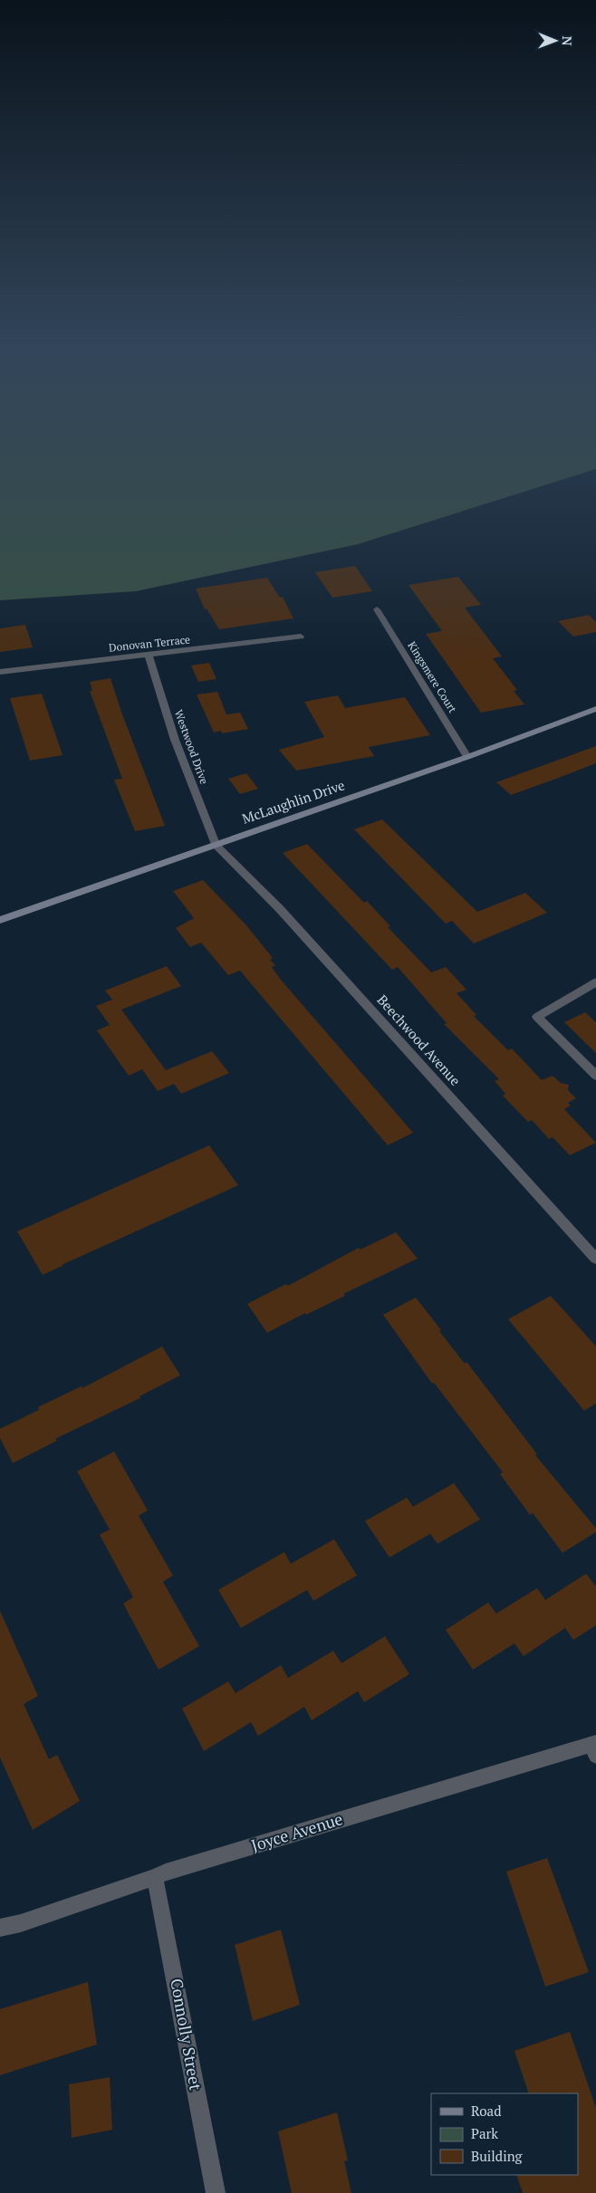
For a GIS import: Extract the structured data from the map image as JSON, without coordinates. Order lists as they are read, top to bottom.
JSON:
{
  "streets": {
    "main road": ["McLaughlin Drive"],
    "street": [
      "Donovan Terrace",
      "Kingsmere Court",
      "Westwood Drive",
      "Beechwood Avenue",
      "Joyce Avenue",
      "Connolly Street"
    ]
  },
  "crossings": [
    ["Donovan Terrace", "Westwood Drive"],
    ["Kingsmere Court", "McLaughlin Drive"],
    ["Westwood Drive", "McLaughlin Drive"],
    ["Westwood Drive", "Beechwood Avenue"],
    ["McLaughlin Drive", "Beechwood Avenue"],
    ["Joyce Avenue", "Connolly Street"]
  ],
  "legend": ["Road", "Park", "Building"],
  "north": "right"
}
